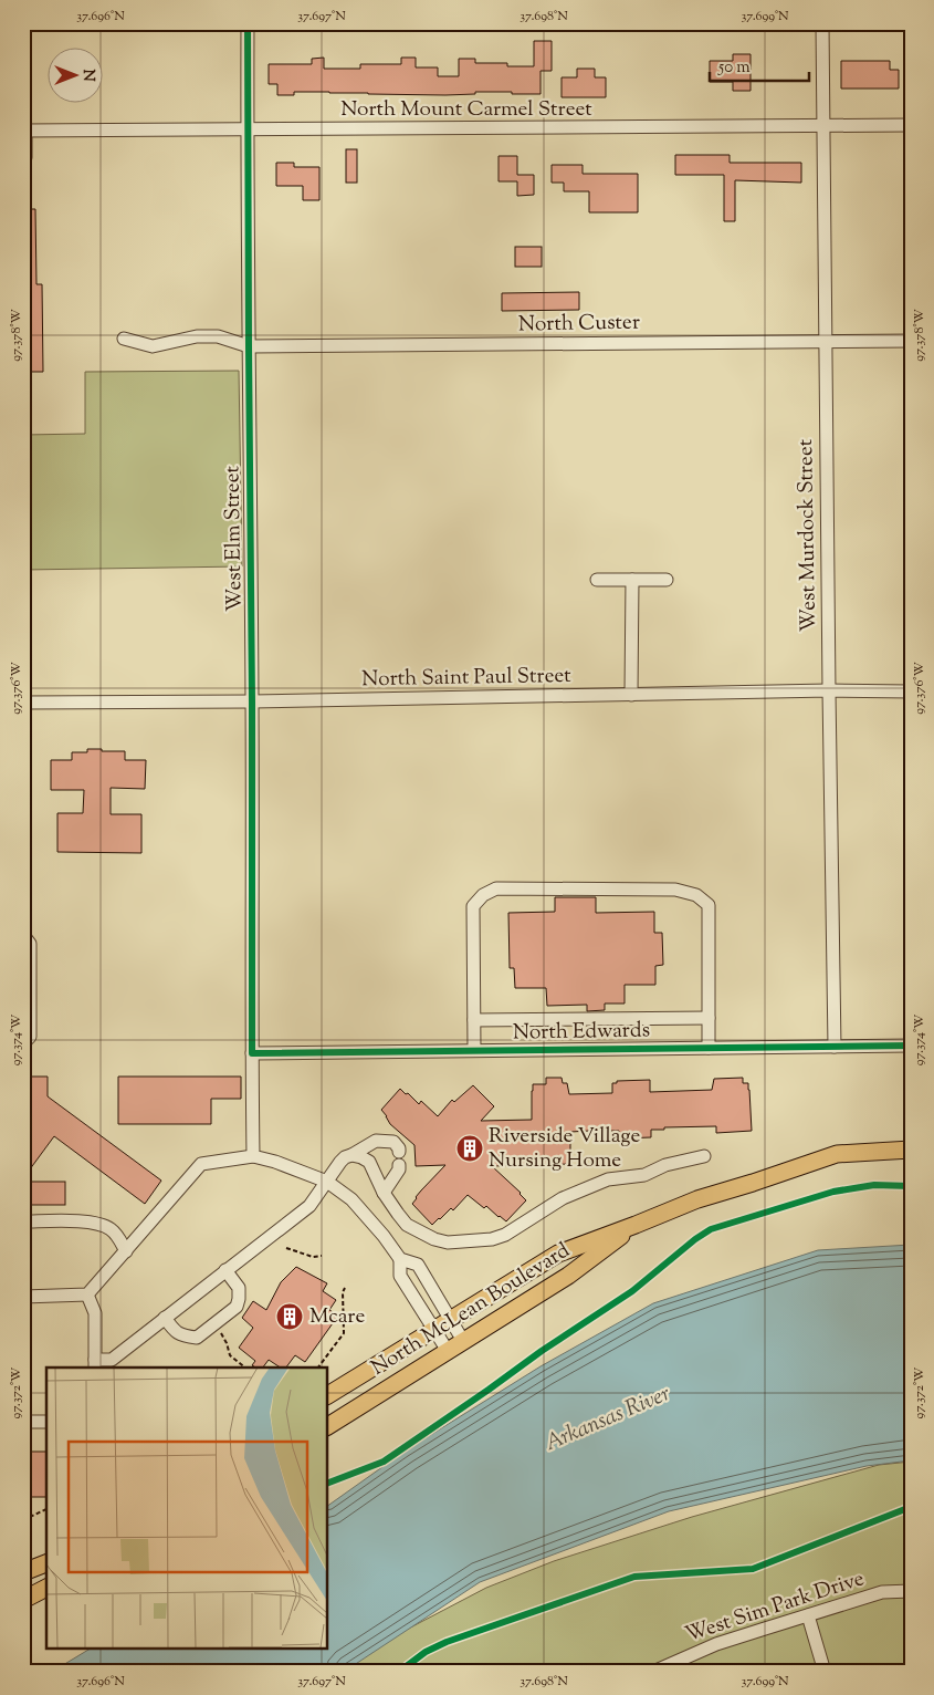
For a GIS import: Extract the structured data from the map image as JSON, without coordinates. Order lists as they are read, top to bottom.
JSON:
{
  "streets": {
    "main road": ["North McLean Boulevard"],
    "street": [
      "North Mount Carmel Street",
      "North Custer",
      "West Murdock Street",
      "West Elm Street",
      "North Saint Paul Street",
      "North Edwards",
      "West Sim Park Drive"
    ]
  },
  "crossings": [
    ["North Mount Carmel Street", "West Murdock Street"],
    ["North Mount Carmel Street", "West Elm Street"],
    ["North Custer", "West Murdock Street"],
    ["North Custer", "West Elm Street"],
    ["West Murdock Street", "North Saint Paul Street"],
    ["West Murdock Street", "North Edwards"],
    ["West Elm Street", "North Saint Paul Street"],
    ["West Elm Street", "North Edwards"]
  ],
  "water": ["Arkansas River"],
  "places": {
    "building": ["Riverside Village Nursing Home", "Mcare"]
  },
  "scale_bar": "50 m",
  "north": "right",
  "coordinates": [
    "37.696°N",
    "37.697°N",
    "37.698°N",
    "37.699°N",
    "97.378°W",
    "97.376°W",
    "97.374°W",
    "97.372°W"
  ]
}
